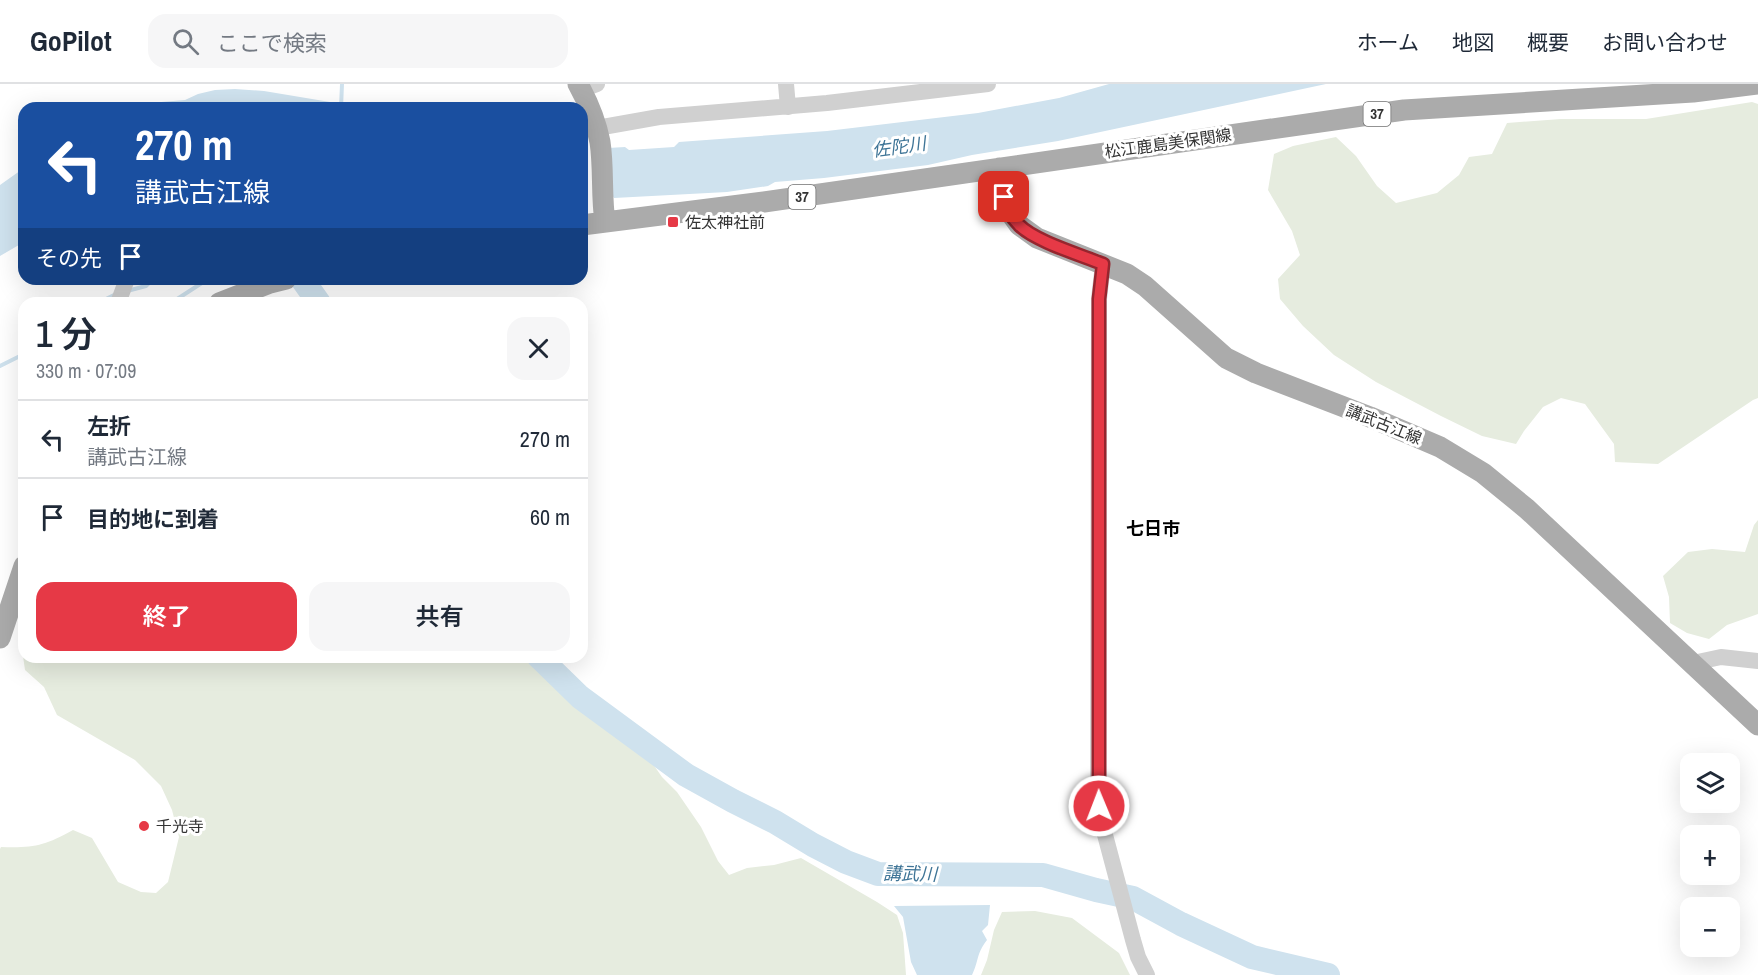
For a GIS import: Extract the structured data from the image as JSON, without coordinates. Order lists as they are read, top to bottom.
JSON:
{
  "streets": {
    "main road": ["37", "松江鹿島美保関線", "講武古江線"]
  },
  "crossings": [
    ["松江鹿島美保関線", "講武古江線"]
  ],
  "districts": ["七日市"],
  "water": ["佐陀川", "講武川"],
  "places": {
    "transit": ["佐太神社前"],
    "other": ["千光寺"]
  },
  "page": {
    "header": "GoPilot",
    "search": "ここで検索",
    "nav": [
      "ホーム",
      "地図",
      "概要",
      "お問い合わせ"
    ],
    "turn": ["270 m", "講武古江線"],
    "then": "その先",
    "heading": ["1 分", "330 m · 07:09"],
    "list": [
      {
        "name": "左折",
        "note": "講武古江線",
        "value": "270 m"
      },
      {
        "name": "目的地に到着",
        "value": "60 m"
      }
    ],
    "buttons": ["終了", "共有"],
    "map_buttons": ["+", "−"]
  }
}
